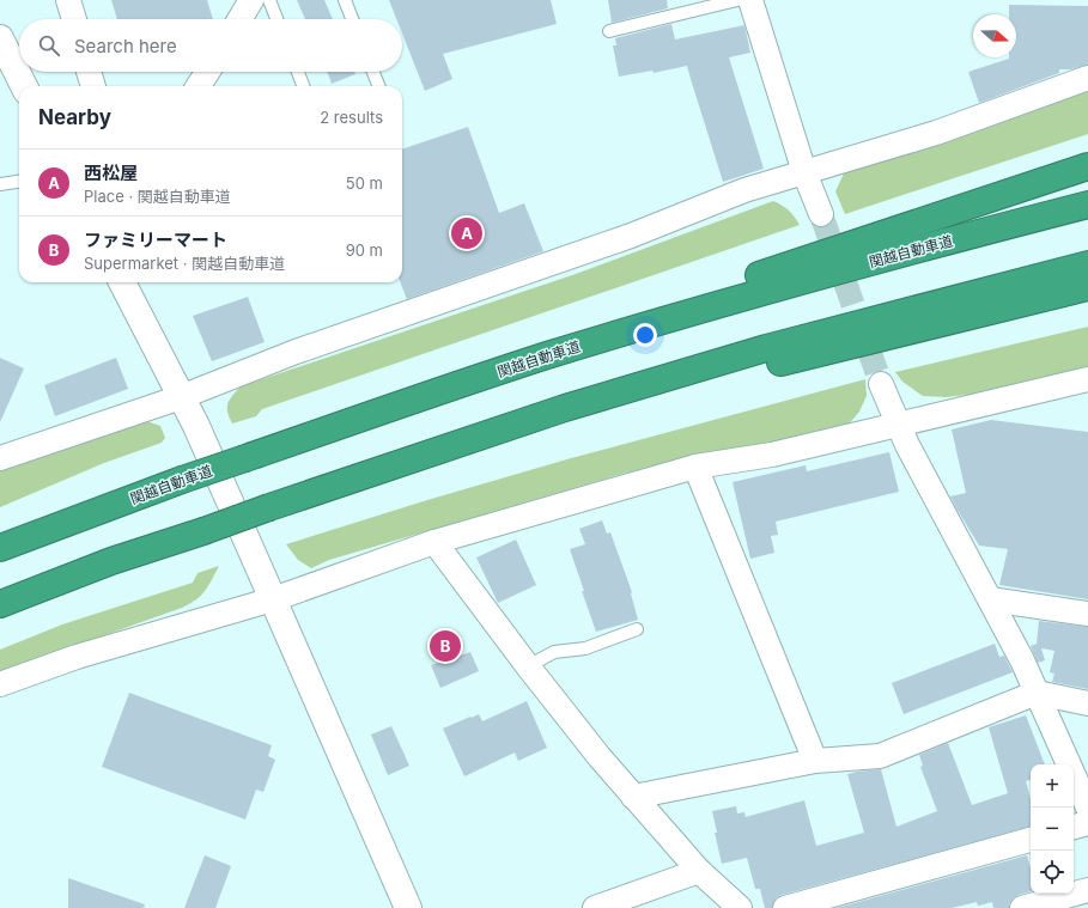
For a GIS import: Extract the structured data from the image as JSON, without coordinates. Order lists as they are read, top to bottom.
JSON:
{
  "streets": {
    "highway": ["関越自動車道"]
  },
  "north": "right",
  "page": {
    "search": "Search here",
    "heading": ["Nearby", "2 results"],
    "list": [
      {
        "mark": "A",
        "name": "西松屋",
        "note": "Place · 関越自動車道",
        "value": "50 m"
      },
      {
        "mark": "B",
        "name": "ファミリーマート",
        "note": "Supermarket · 関越自動車道",
        "value": "90 m"
      }
    ],
    "pins": ["A", "B"],
    "map_buttons": ["+", "−"]
  }
}
